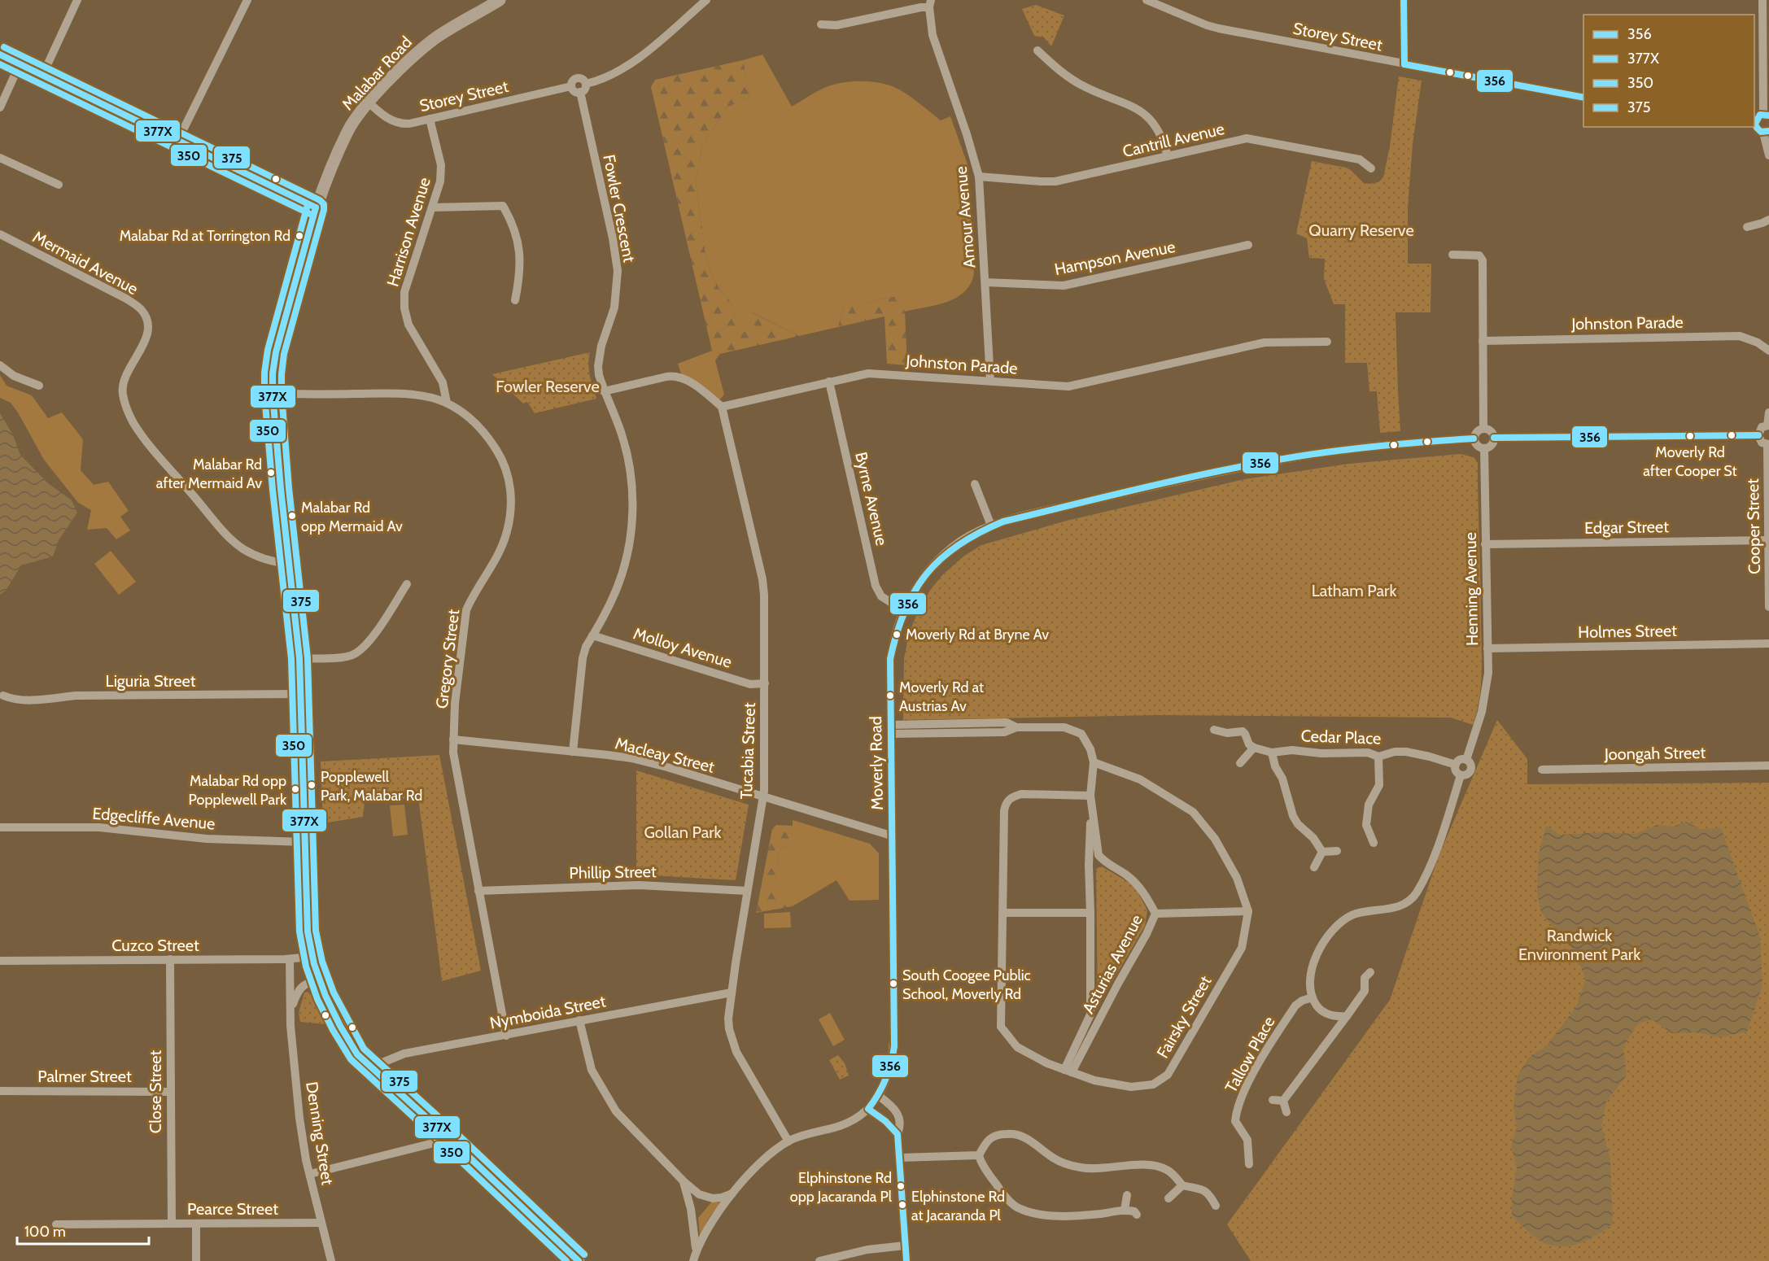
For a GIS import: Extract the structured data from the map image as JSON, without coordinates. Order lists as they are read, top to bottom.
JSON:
{
  "streets": {
    "main road": ["Malabar Road"],
    "street": [
      "Storey Street",
      "Cantrill Avenue",
      "Fowler Crescent",
      "Amour Avenue",
      "Harrison Avenue",
      "Hampson Avenue",
      "Mermaid Avenue",
      "Johnston Parade",
      "Byrne Avenue",
      "Cooper Street",
      "Edgar Street",
      "Henning Avenue",
      "Holmes Street",
      "Molloy Avenue",
      "Gregory Street",
      "Liguria Street",
      "Cedar Place",
      "Tucabia Street",
      "Joongah Street",
      "Macleay Street",
      "Moverly Road",
      "Edgecliffe Avenue",
      "Phillip Street",
      "Cuzco Street",
      "Asturias Avenue",
      "Nymboida Street",
      "Fairsky Street",
      "Tallow Place",
      "Palmer Street",
      "Close Street",
      "Denning Street",
      "Pearce Street"
    ]
  },
  "crossings": [
    ["Storey Street", "Malabar Road"],
    ["Storey Street", "Fowler Crescent"],
    ["Storey Street", "Harrison Avenue"],
    ["Malabar Road", "Mermaid Avenue"],
    ["Malabar Road", "Gregory Street"],
    ["Malabar Road", "Liguria Street"],
    ["Malabar Road", "Edgecliffe Avenue"],
    ["Malabar Road", "Cuzco Street"],
    ["Malabar Road", "Nymboida Street"],
    ["Malabar Road", "Denning Street"],
    ["Cantrill Avenue", "Amour Avenue"],
    ["Fowler Crescent", "Molloy Avenue"],
    ["Fowler Crescent", "Macleay Street"],
    ["Amour Avenue", "Hampson Avenue"],
    ["Amour Avenue", "Johnston Parade"],
    ["Harrison Avenue", "Gregory Street"],
    ["Johnston Parade", "Byrne Avenue"],
    ["Johnston Parade", "Tucabia Street"],
    ["Byrne Avenue", "Moverly Road"],
    ["Cooper Street", "Edgar Street"],
    ["Edgar Street", "Henning Avenue"],
    ["Henning Avenue", "Holmes Street"],
    ["Henning Avenue", "Cedar Place"],
    ["Henning Avenue", "Moverly Road"],
    ["Molloy Avenue", "Tucabia Street"],
    ["Gregory Street", "Macleay Street"],
    ["Gregory Street", "Phillip Street"],
    ["Gregory Street", "Nymboida Street"],
    ["Tucabia Street", "Macleay Street"],
    ["Tucabia Street", "Moverly Road"],
    ["Tucabia Street", "Phillip Street"],
    ["Tucabia Street", "Nymboida Street"],
    ["Macleay Street", "Moverly Road"],
    ["Moverly Road", "Asturias Avenue"],
    ["Cuzco Street", "Close Street"],
    ["Cuzco Street", "Denning Street"],
    ["Asturias Avenue", "Fairsky Street"],
    ["Palmer Street", "Close Street"],
    ["Close Street", "Pearce Street"],
    ["Denning Street", "Pearce Street"]
  ],
  "parks": [
    "Quarry Reserve",
    "Fowler Reserve",
    "Latham Park",
    "Gollan Park",
    "Randwick Environment Park"
  ],
  "places": [
    "Malabar Rd at Torrington Rd",
    "Moverly Rd after Cooper St",
    "Malabar Rd after Mermaid Av",
    "Malabar Rd opp Mermaid Av",
    "Moverly Rd at Bryne Av",
    "Moverly Rd at Austrias Av",
    "Popplewell Park, Malabar Rd",
    "Malabar Rd opp Popplewell Park",
    "South Coogee Public School, Moverly Rd",
    "Elphinstone Rd opp Jacaranda Pl",
    "Elphinstone Rd at Jacaranda Pl"
  ],
  "lines": [
    "transit line 356",
    "transit line 375",
    "transit line 377X",
    "transit line 350"
  ],
  "legend": [
    "356",
    "377X",
    "350",
    "375"
  ],
  "scale_bar": "100 m"
}
